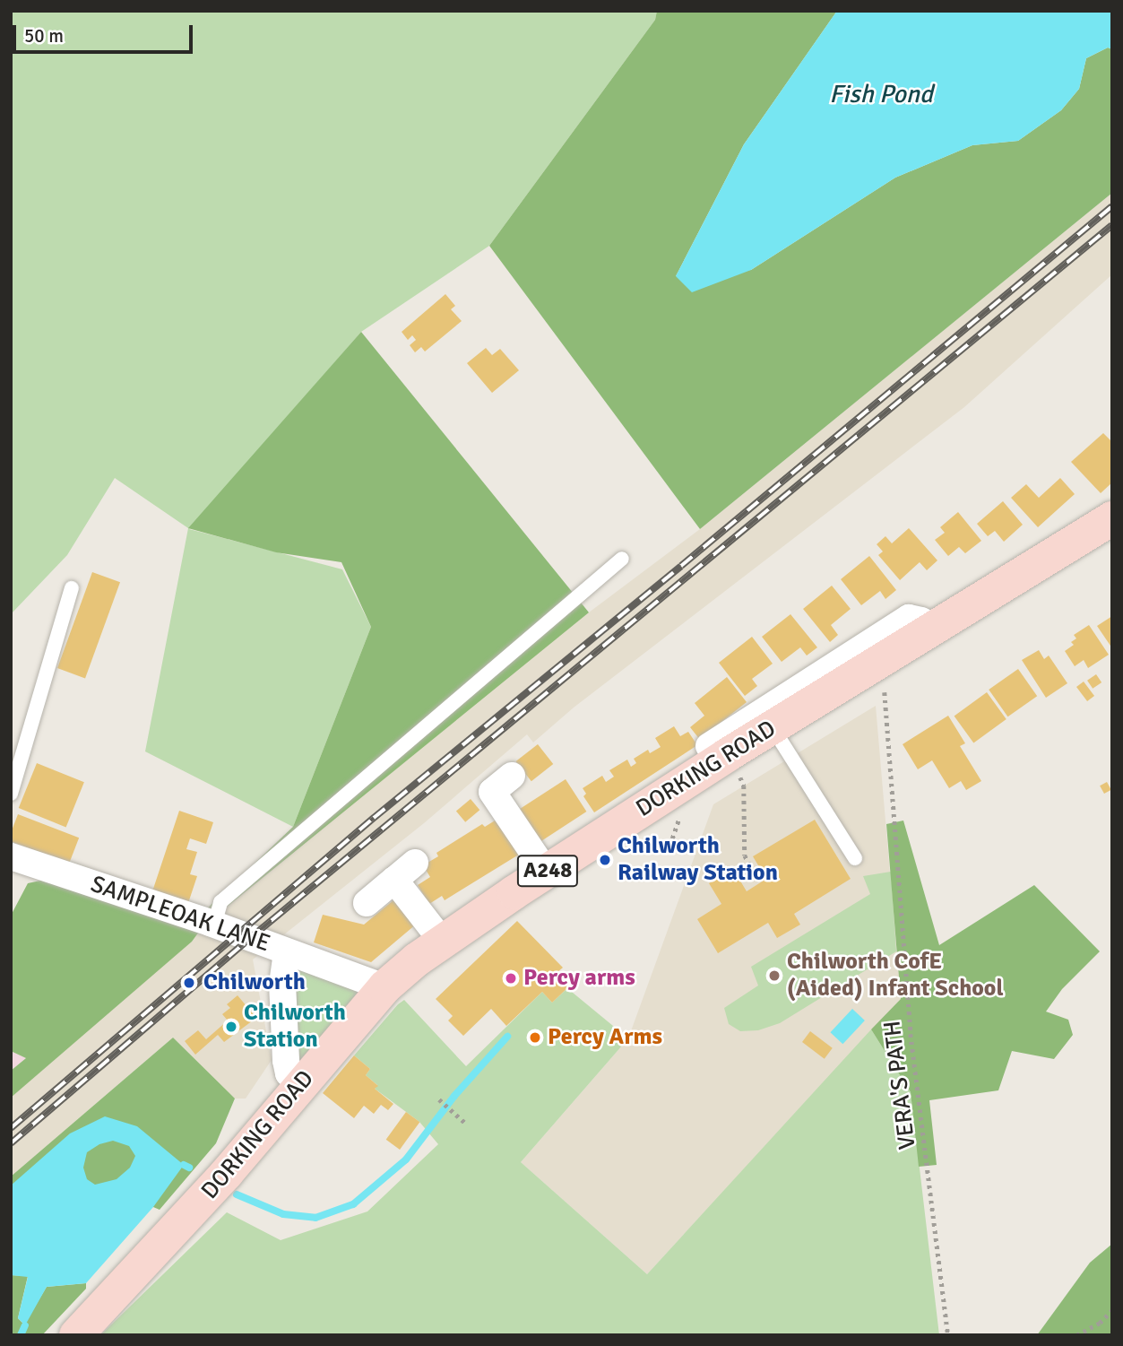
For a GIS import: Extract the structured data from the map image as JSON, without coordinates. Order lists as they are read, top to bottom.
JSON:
{
  "streets": {
    "main road": ["DORKING ROAD", "A248"],
    "street": ["SAMPLEOAK LANE"],
    "path": ["VERA'S PATH"]
  },
  "crossings": [
    ["DORKING ROAD", "SAMPLEOAK LANE"]
  ],
  "water": ["Fish Pond"],
  "places": [
    "Chilworth Railway Station",
    "Chilworth CofE (Aided) Infant School",
    "Percy arms",
    "Chilworth",
    "Chilworth Station",
    "Percy Arms"
  ],
  "scale_bar": "50 m"
}
